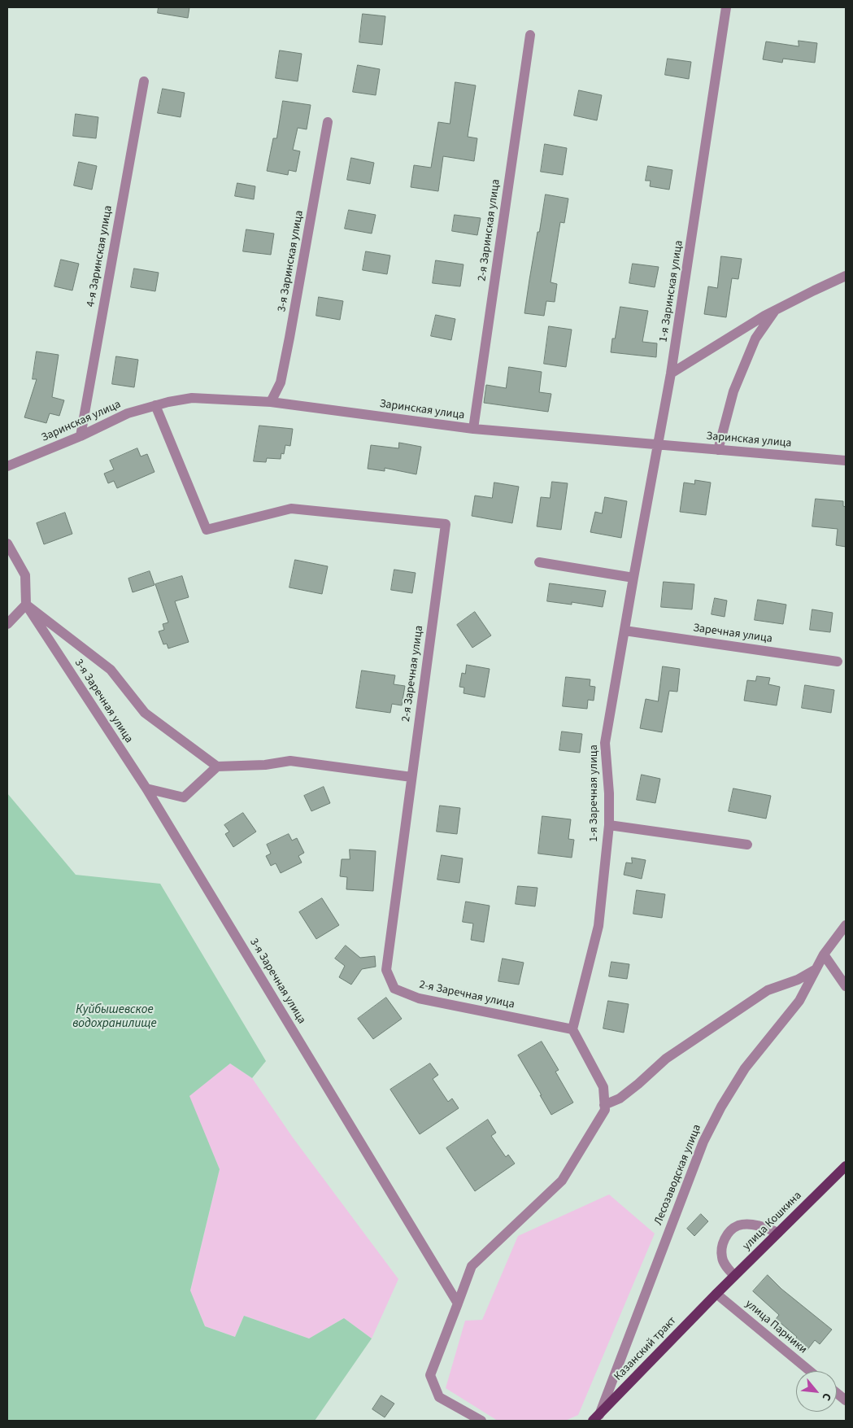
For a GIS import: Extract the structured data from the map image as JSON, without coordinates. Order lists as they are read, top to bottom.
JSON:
{
  "streets": {
    "main road": ["улица Кошкина", "Казанский тракт"],
    "street": [
      "2-я Заринская улица",
      "4-я Заринская улица",
      "3-я Заринская улица",
      "1-я Заринская улица",
      "Заринская улица",
      "Заречная улица",
      "2-я Заречная улица",
      "3-я Заречная улица",
      "1-я Заречная улица",
      "Лесозаводская улица",
      "улица Парники"
    ]
  },
  "crossings": [
    ["2-я Заринская улица", "Заринская улица"],
    ["4-я Заринская улица", "Заринская улица"],
    ["3-я Заринская улица", "Заринская улица"],
    ["1-я Заринская улица", "Заринская улица"],
    ["1-я Заринская улица", "1-я Заречная улица"],
    ["Заринская улица", "2-я Заречная улица"],
    ["Заречная улица", "1-я Заречная улица"],
    ["2-я Заречная улица", "1-я Заречная улица"],
    ["Лесозаводская улица", "Казанский тракт"],
    ["улица Кошкина", "улица Парники"],
    ["улица Кошкина", "Казанский тракт"],
    ["улица Парники", "Казанский тракт"]
  ],
  "water": ["Куйбышевское водохранилище"],
  "north": "bottom right"
}
